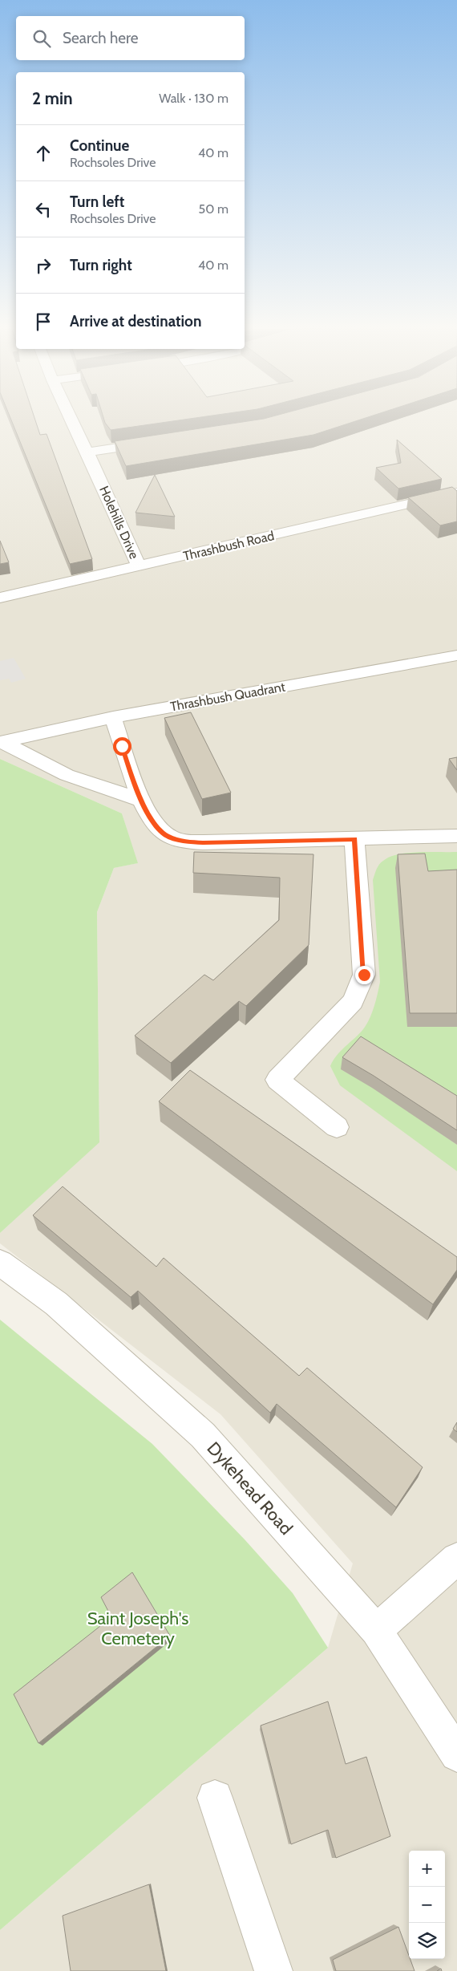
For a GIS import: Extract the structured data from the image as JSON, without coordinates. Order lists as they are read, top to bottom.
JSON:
{
  "streets": {
    "street": [
      "Holehills Drive",
      "Thrashbush Road",
      "Thrashbush Quadrant",
      "Dykehead Road"
    ]
  },
  "crossings": [
    ["Holehills Drive", "Thrashbush Road"]
  ],
  "parks": ["Saint Joseph's Cemetery"],
  "page": {
    "search": "Search here",
    "heading": ["2 min", "Walk · 130 m"],
    "list": [
      ["Continue", "Rochsoles Drive", "40 m"],
      ["Turn left", "Rochsoles Drive", "50 m"],
      ["Turn right", "40 m"],
      "Arrive at destination"
    ],
    "map_buttons": ["+", "−"]
  }
}
